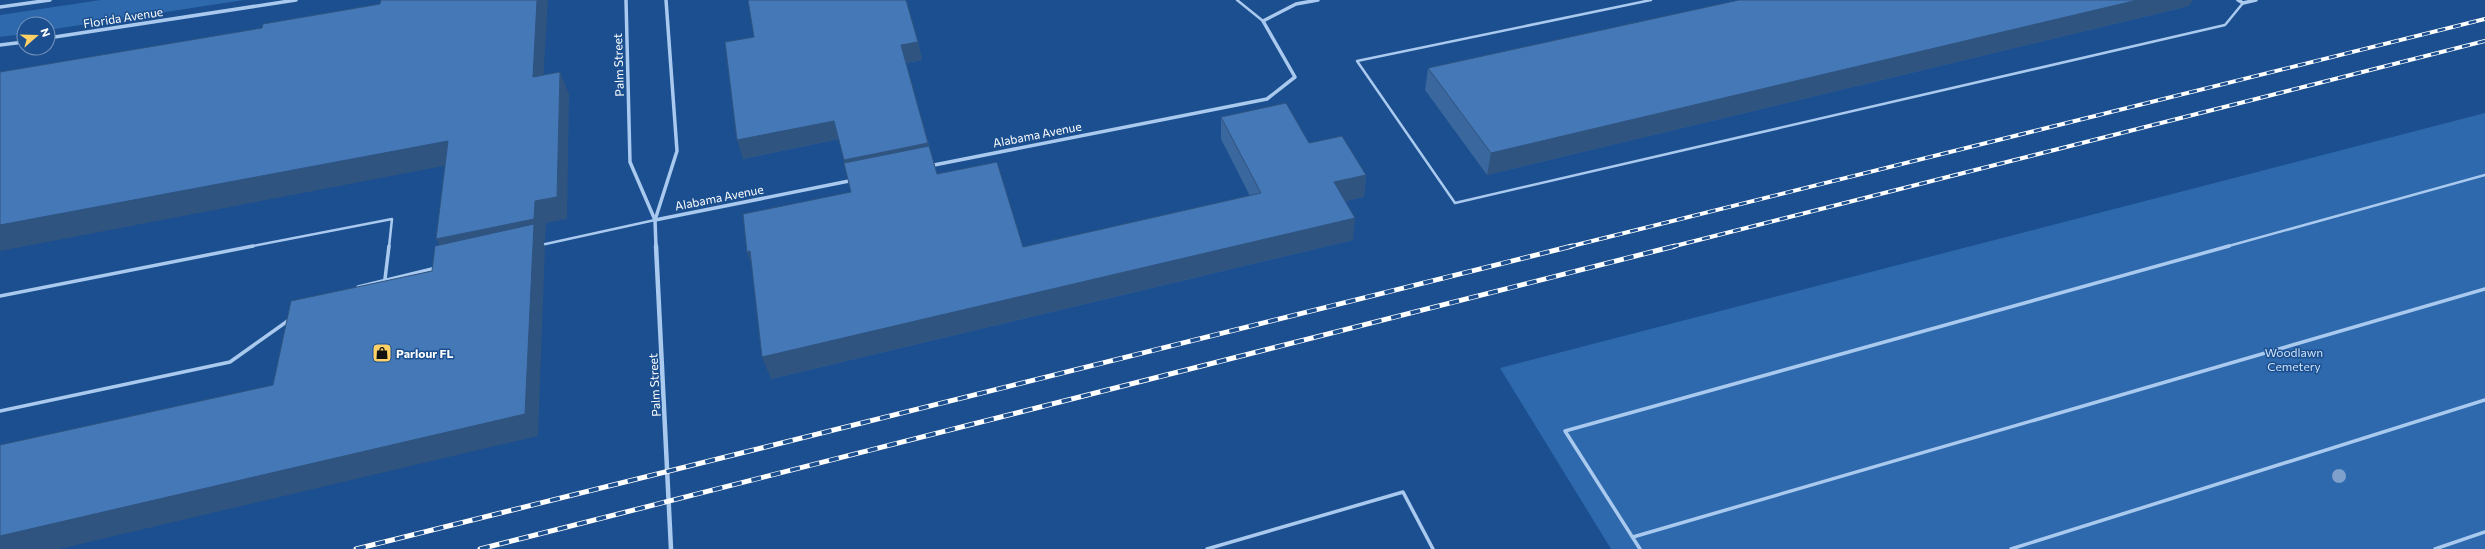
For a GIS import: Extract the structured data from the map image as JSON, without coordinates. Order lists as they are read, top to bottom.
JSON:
{
  "streets": {
    "street": ["Florida Avenue", "Palm Street", "Alabama Avenue"]
  },
  "crossings": [
    ["Palm Street", "Alabama Avenue"]
  ],
  "parks": ["Woodlawn Cemetery"],
  "places": {
    "shop": ["Parlour FL"]
  },
  "north": "right"
}
